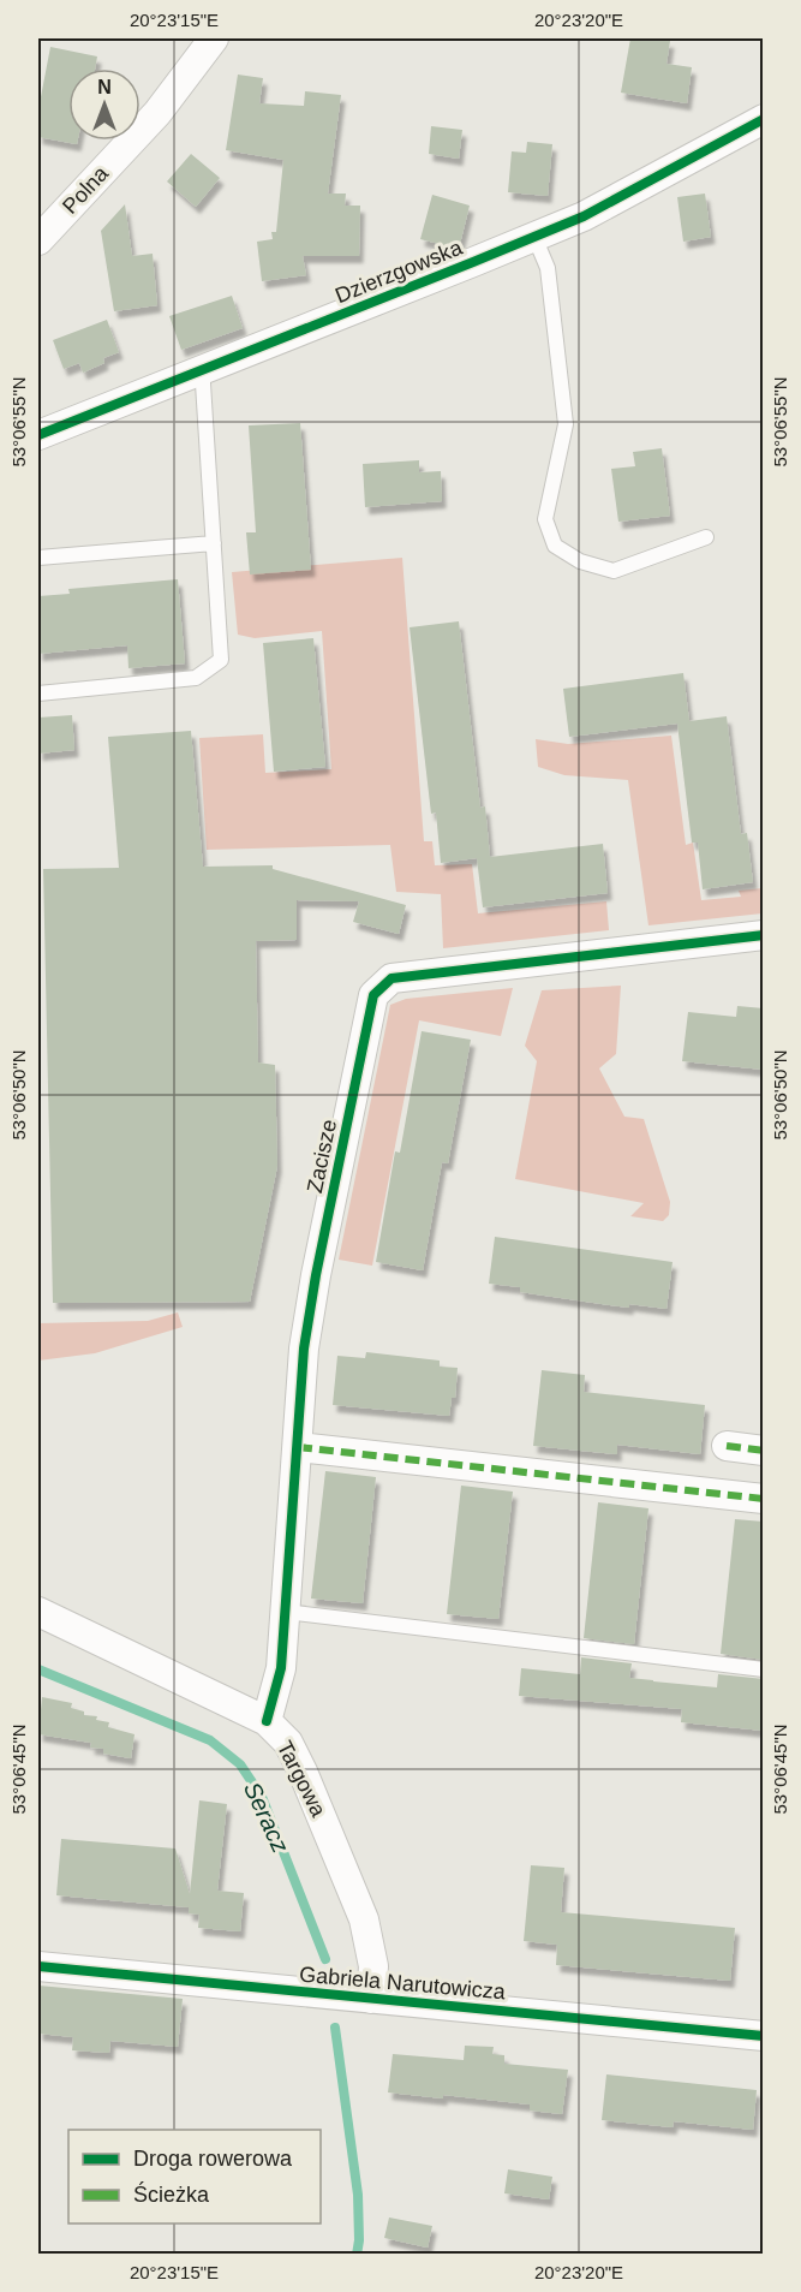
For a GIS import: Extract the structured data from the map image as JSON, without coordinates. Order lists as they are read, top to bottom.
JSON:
{
  "streets": {
    "street": [
      "Polna",
      "Dzierzgowska",
      "Zacisze",
      "Targowa",
      "Gabriela Narutowicza"
    ]
  },
  "crossings": [
    ["Zacisze", "Targowa"],
    ["Targowa", "Gabriela Narutowicza"]
  ],
  "water": ["Seracz"],
  "legend": ["Droga rowerowa", "Ścieżka"],
  "north": "top",
  "coordinates": [
    "20°23'15\"E",
    "20°23'20\"E",
    "53°06'55\"N",
    "53°06'50\"N",
    "53°06'45\"N"
  ]
}
